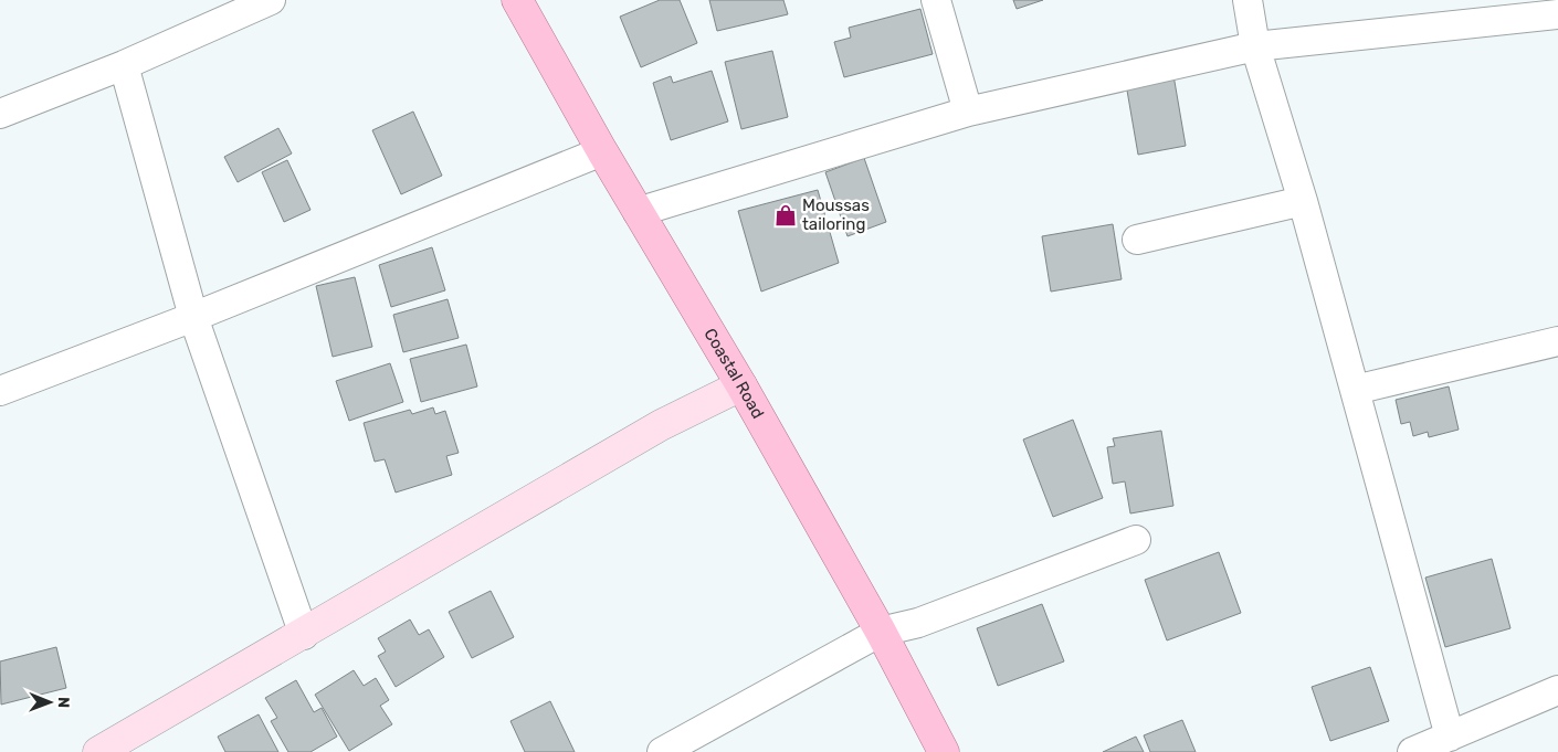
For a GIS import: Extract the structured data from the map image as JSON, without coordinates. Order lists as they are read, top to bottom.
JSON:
{
  "streets": {
    "main road": ["Coastal Road"]
  },
  "places": {
    "shop": ["Moussas tailoring"]
  },
  "north": "right"
}
